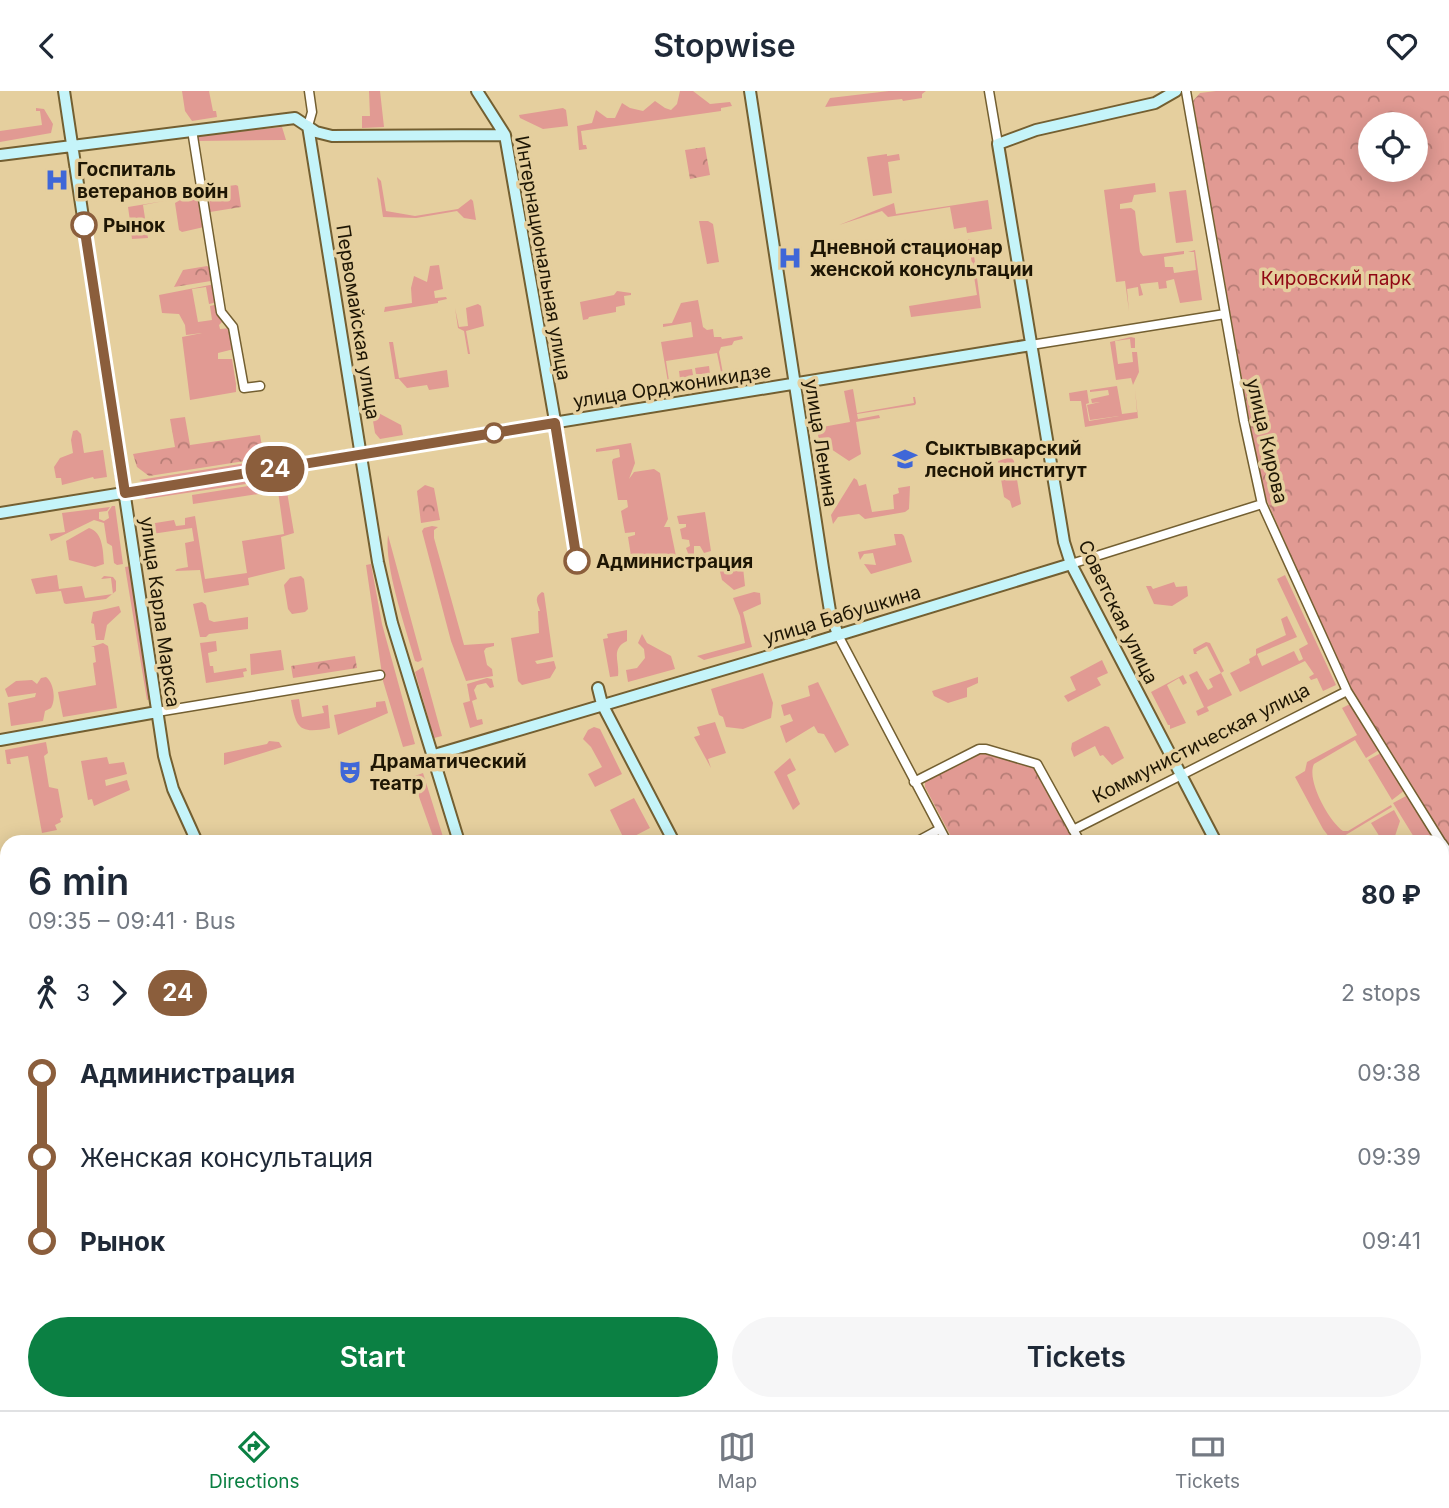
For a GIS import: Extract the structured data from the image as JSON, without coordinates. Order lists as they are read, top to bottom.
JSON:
{
  "streets": {
    "street": [
      "Интернациональная улица",
      "Первомайская улица",
      "улица Орджоникидзе",
      "улица Кирова",
      "улица Ленина",
      "улица Карла Маркса",
      "Советская улица",
      "улица Бабушкина",
      "Коммунистическая улица"
    ]
  },
  "crossings": [
    ["Интернациональная улица", "улица Орджоникидзе"],
    ["Первомайская улица", "улица Орджоникидзе"],
    ["Первомайская улица", "улица Бабушкина"],
    ["улица Орджоникидзе", "улица Кирова"],
    ["улица Орджоникидзе", "улица Ленина"],
    ["улица Орджоникидзе", "улица Карла Маркса"],
    ["улица Орджоникидзе", "Советская улица"],
    ["улица Кирова", "улица Бабушкина"],
    ["улица Кирова", "Коммунистическая улица"],
    ["улица Ленина", "улица Бабушкина"],
    ["Советская улица", "улица Бабушкина"],
    ["Советская улица", "Коммунистическая улица"]
  ],
  "parks": ["Кировский парк"],
  "places": {
    "hospital": ["Госпиталь ветеранов войн", "Дневной стационар женской консультации"],
    "other": ["Рынок", "Администрация"],
    "school or university": ["Сыктывкарский лесной институт"],
    "theatre": ["Драматический театр"]
  },
  "lines": ["bus line 24"],
  "page": {
    "header": "Stopwise",
    "on_map": "24",
    "heading": ["6 min", "09:35 – 09:41 · Bus", "80 ₽"],
    "legs": ["3", "24", "2 stops"],
    "list": [
      {
        "name": "Администрация",
        "value": "09:38"
      },
      {
        "name": "Женская консультация",
        "value": "09:39"
      },
      {
        "name": "Рынок",
        "value": "09:41"
      }
    ],
    "buttons": ["Start", "Tickets"],
    "tabs": ["Directions", "Map", "Tickets"]
  }
}
